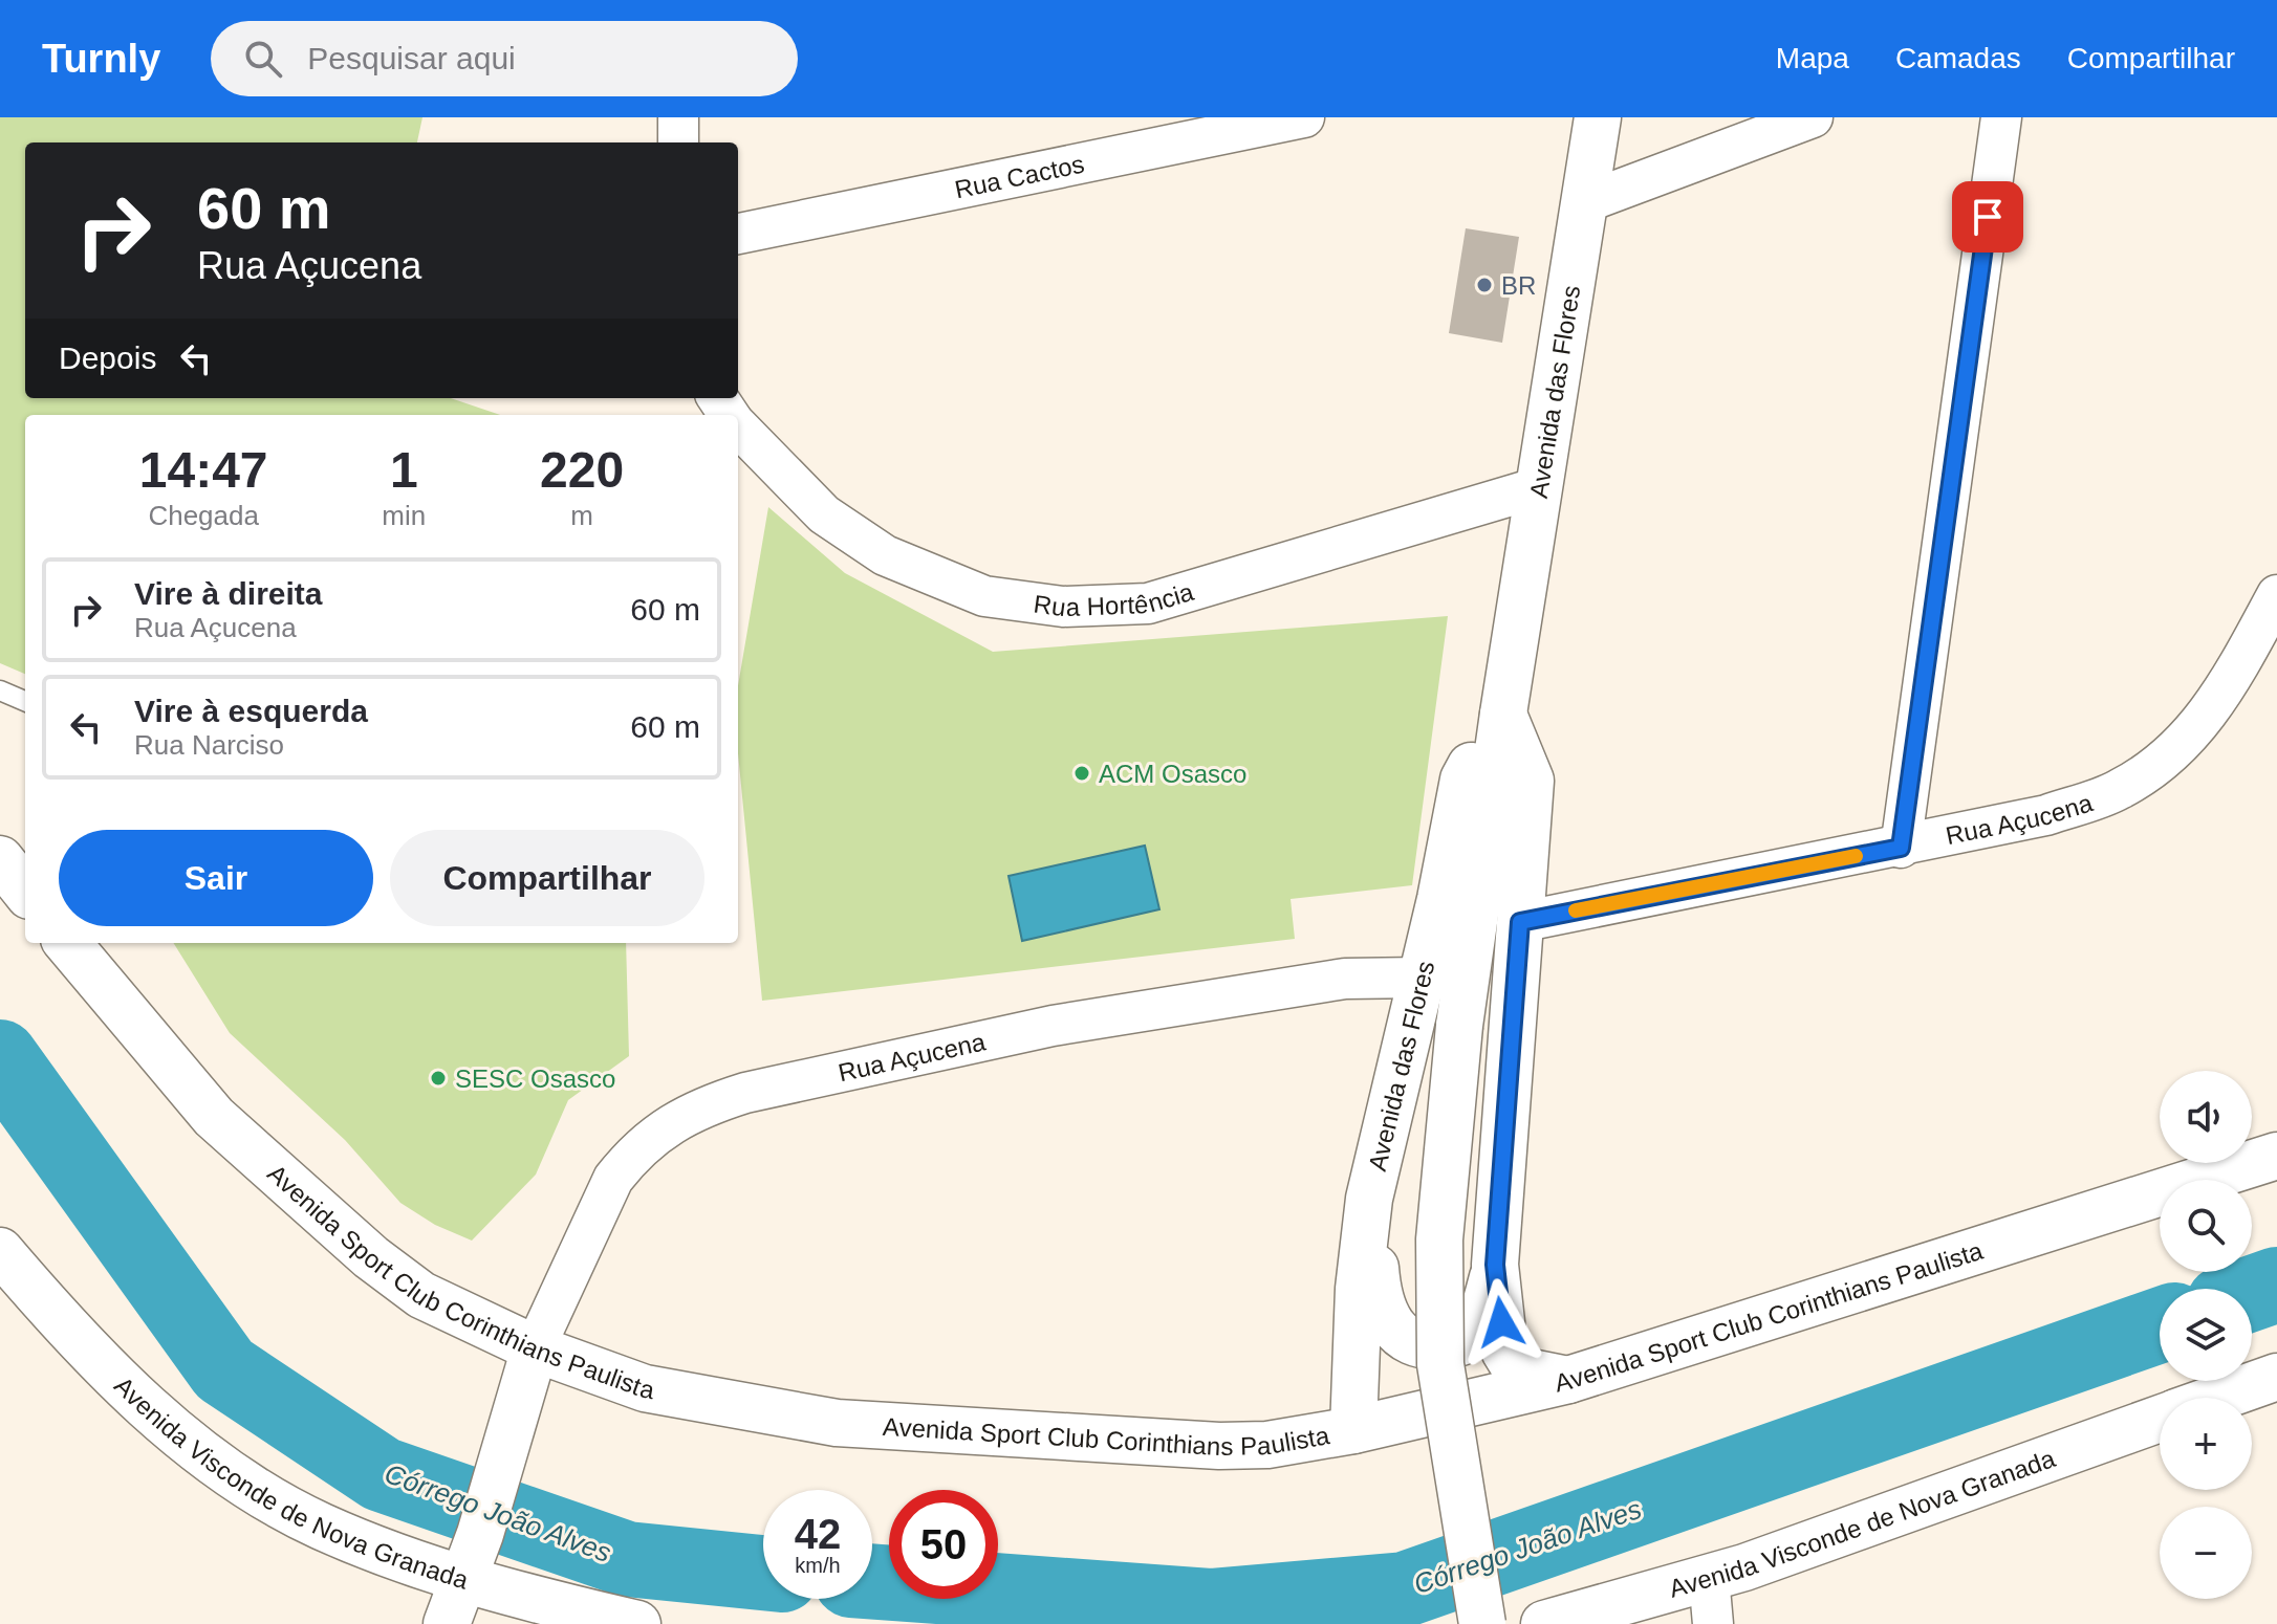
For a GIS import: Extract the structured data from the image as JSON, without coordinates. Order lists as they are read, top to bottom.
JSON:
{
  "streets": {
    "main road": ["Avenida das Flores", "Avenida Sport Club Corinthians Paulista", "Avenida Visconde de Nova Granada"],
    "street": ["Rua Cactos", "Rua Hortência", "Rua Açucena"]
  },
  "crossings": [
    ["Avenida das Flores", "Rua Hortência"],
    ["Avenida das Flores", "Rua Açucena"],
    ["Avenida das Flores", "Avenida Sport Club Corinthians Paulista"],
    ["Rua Açucena", "Avenida Sport Club Corinthians Paulista"]
  ],
  "water": ["Córrego João Alves"],
  "places": ["BR", "ACM Osasco", "SESC Osasco"],
  "page": {
    "header": "Turnly",
    "search": "Pesquisar aqui",
    "nav": ["Mapa", "Camadas", "Compartilhar"],
    "turn": ["60 m", "Rua Açucena"],
    "then": "Depois",
    "eta": [
      "14:47",
      "Chegada",
      "1",
      "min",
      "220",
      "m"
    ],
    "list": [
      {
        "name": "Vire à direita",
        "note": "Rua Açucena",
        "value": "60 m"
      },
      {
        "name": "Vire à esquerda",
        "note": "Rua Narciso",
        "value": "60 m"
      }
    ],
    "buttons": ["Sair", "Compartilhar"],
    "map_buttons": ["+", "−"],
    "speed": "42 km/h",
    "limit": "50"
  }
}
